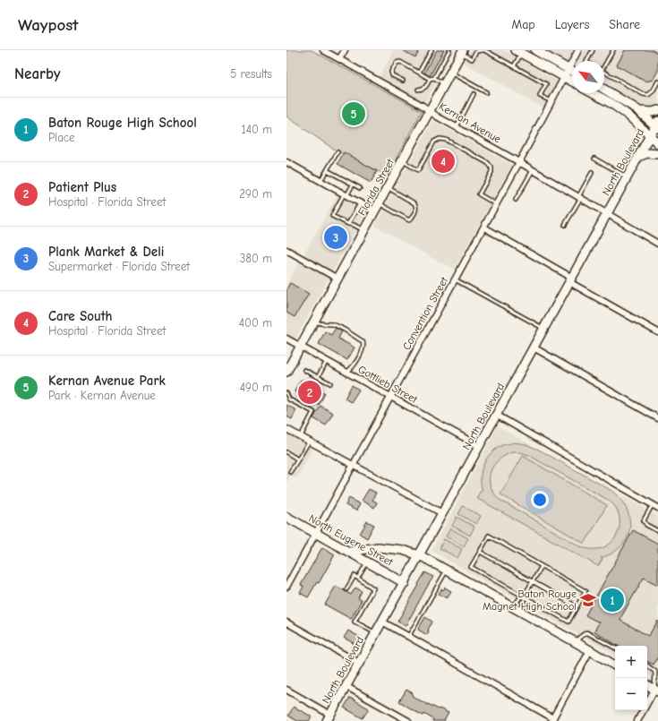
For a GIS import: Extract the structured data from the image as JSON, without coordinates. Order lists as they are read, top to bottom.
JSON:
{
  "streets": {
    "street": [
      "Kernan Avenue",
      "North Boulevard",
      "Florida Street",
      "Convention Street",
      "Gottlieb Street",
      "North Eugene Street"
    ]
  },
  "crossings": [
    ["Kernan Avenue", "North Boulevard"],
    ["Kernan Avenue", "Florida Street"],
    ["Kernan Avenue", "Convention Street"],
    ["North Boulevard", "Gottlieb Street"],
    ["North Boulevard", "North Eugene Street"],
    ["Florida Street", "Gottlieb Street"],
    ["Convention Street", "Gottlieb Street"],
    ["Convention Street", "North Eugene Street"]
  ],
  "places": {
    "school or university": ["Baton Rouge Magnet High School"]
  },
  "north": "top left",
  "page": {
    "header": "Waypost",
    "nav": ["Map", "Layers", "Share"],
    "heading": ["Nearby", "5 results"],
    "list": [
      {
        "mark": "1",
        "name": "Baton Rouge High School",
        "note": "Place",
        "value": "140 m"
      },
      {
        "mark": "2",
        "name": "Patient Plus",
        "note": "Hospital · Florida Street",
        "value": "290 m"
      },
      {
        "mark": "3",
        "name": "Plank Market & Deli",
        "note": "Supermarket · Florida Street",
        "value": "380 m"
      },
      {
        "mark": "4",
        "name": "Care South",
        "note": "Hospital · Florida Street",
        "value": "400 m"
      },
      {
        "mark": "5",
        "name": "Kernan Avenue Park",
        "note": "Park · Kernan Avenue",
        "value": "490 m"
      }
    ],
    "pins": [
      "5",
      "4",
      "3",
      "2",
      "1"
    ],
    "map_buttons": ["+", "−"]
  }
}
